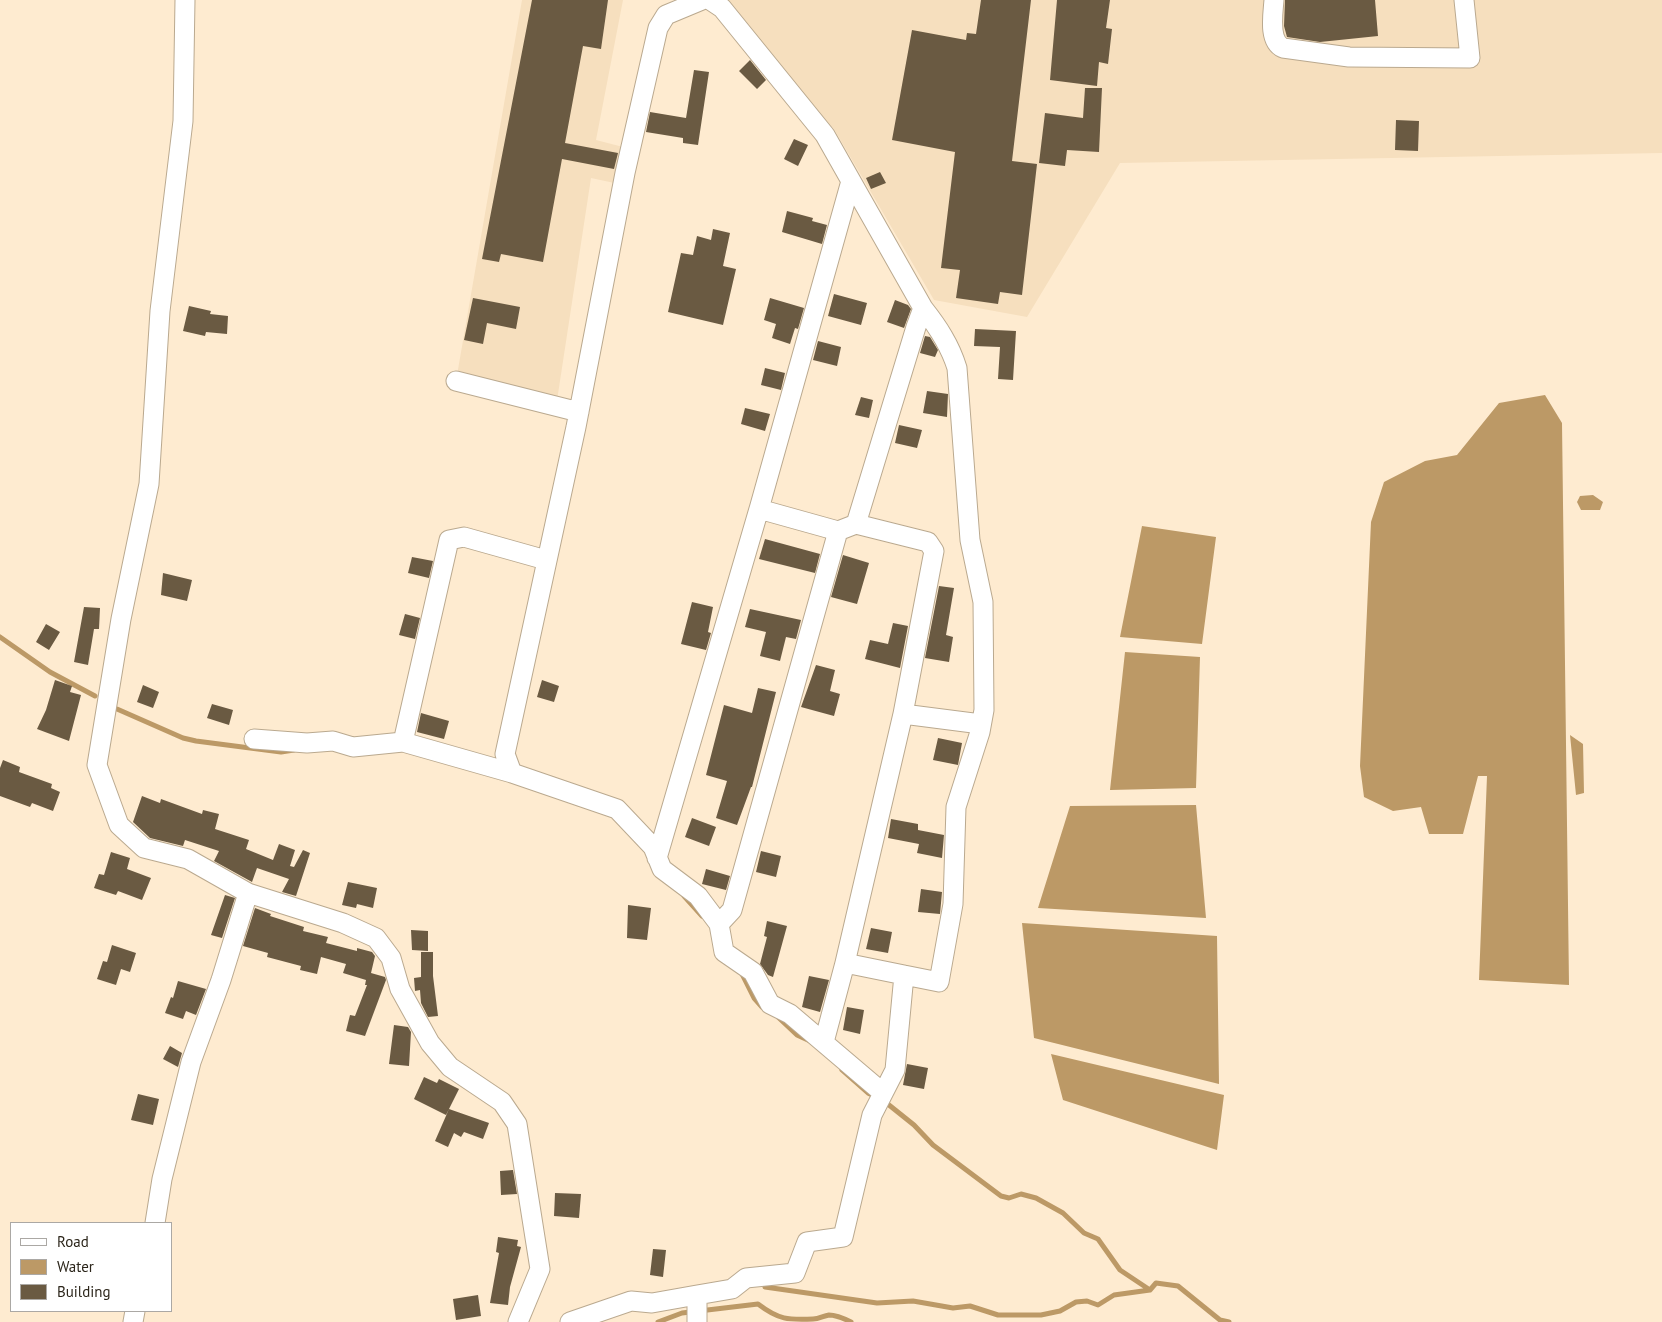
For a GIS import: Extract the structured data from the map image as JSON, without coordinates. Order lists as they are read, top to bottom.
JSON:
{
  "legend": ["Road", "Water", "Building"]
}
